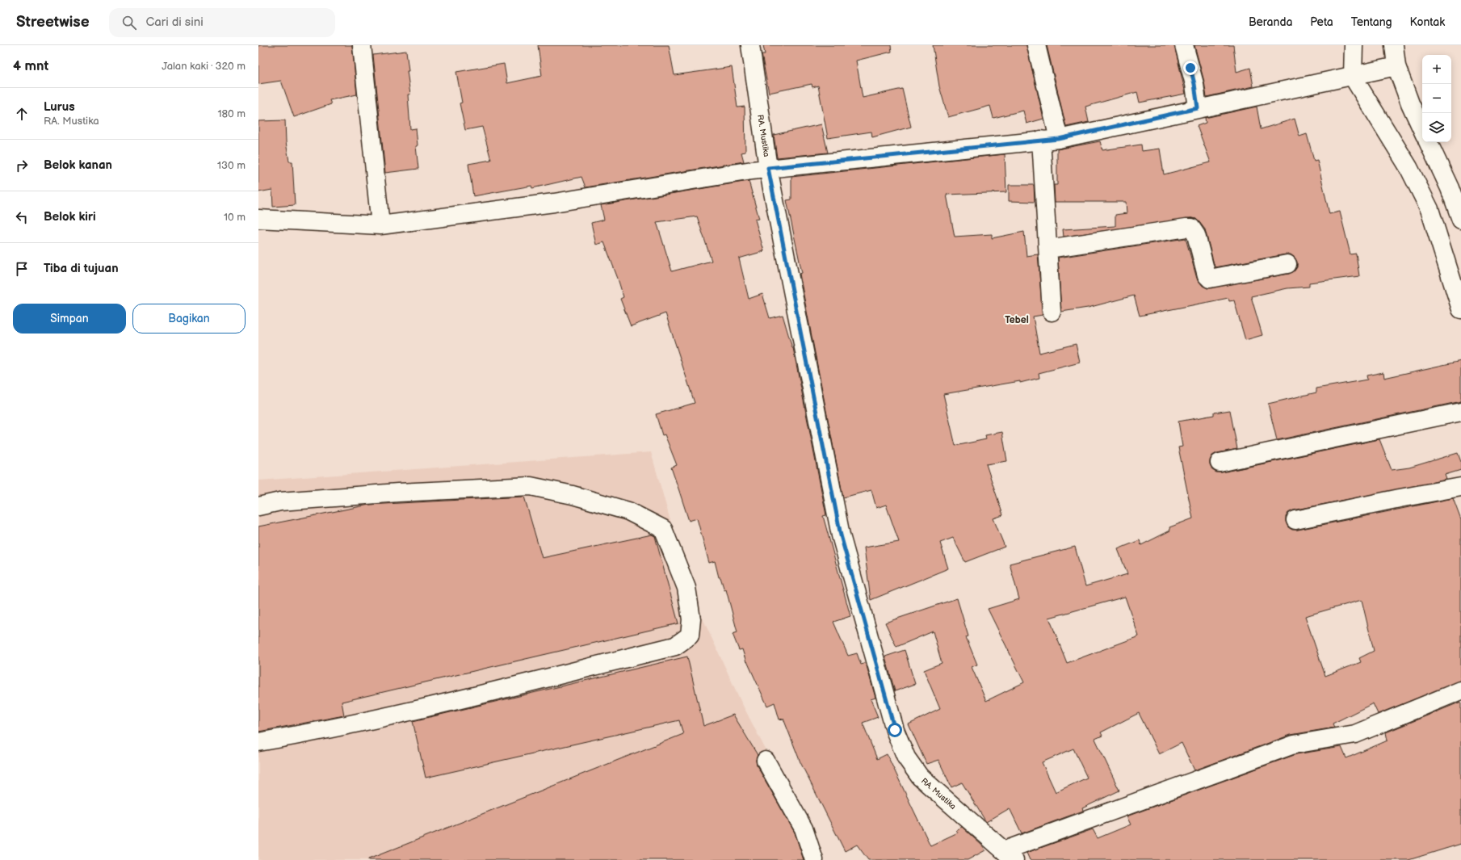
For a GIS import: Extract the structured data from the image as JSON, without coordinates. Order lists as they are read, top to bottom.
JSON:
{
  "streets": {
    "street": ["RA. Mustika"]
  },
  "districts": ["Tebel"],
  "page": {
    "header": "Streetwise",
    "search": "Cari di sini",
    "nav": [
      "Beranda",
      "Peta",
      "Tentang",
      "Kontak"
    ],
    "heading": ["4 mnt", "Jalan kaki · 320 m"],
    "map_buttons": ["+", "−"],
    "list": [
      ["Lurus", "RA. Mustika", "180 m"],
      ["Belok kanan", "130 m"],
      ["Belok kiri", "10 m"],
      "Tiba di tujuan"
    ],
    "buttons": ["Simpan", "Bagikan"]
  }
}
